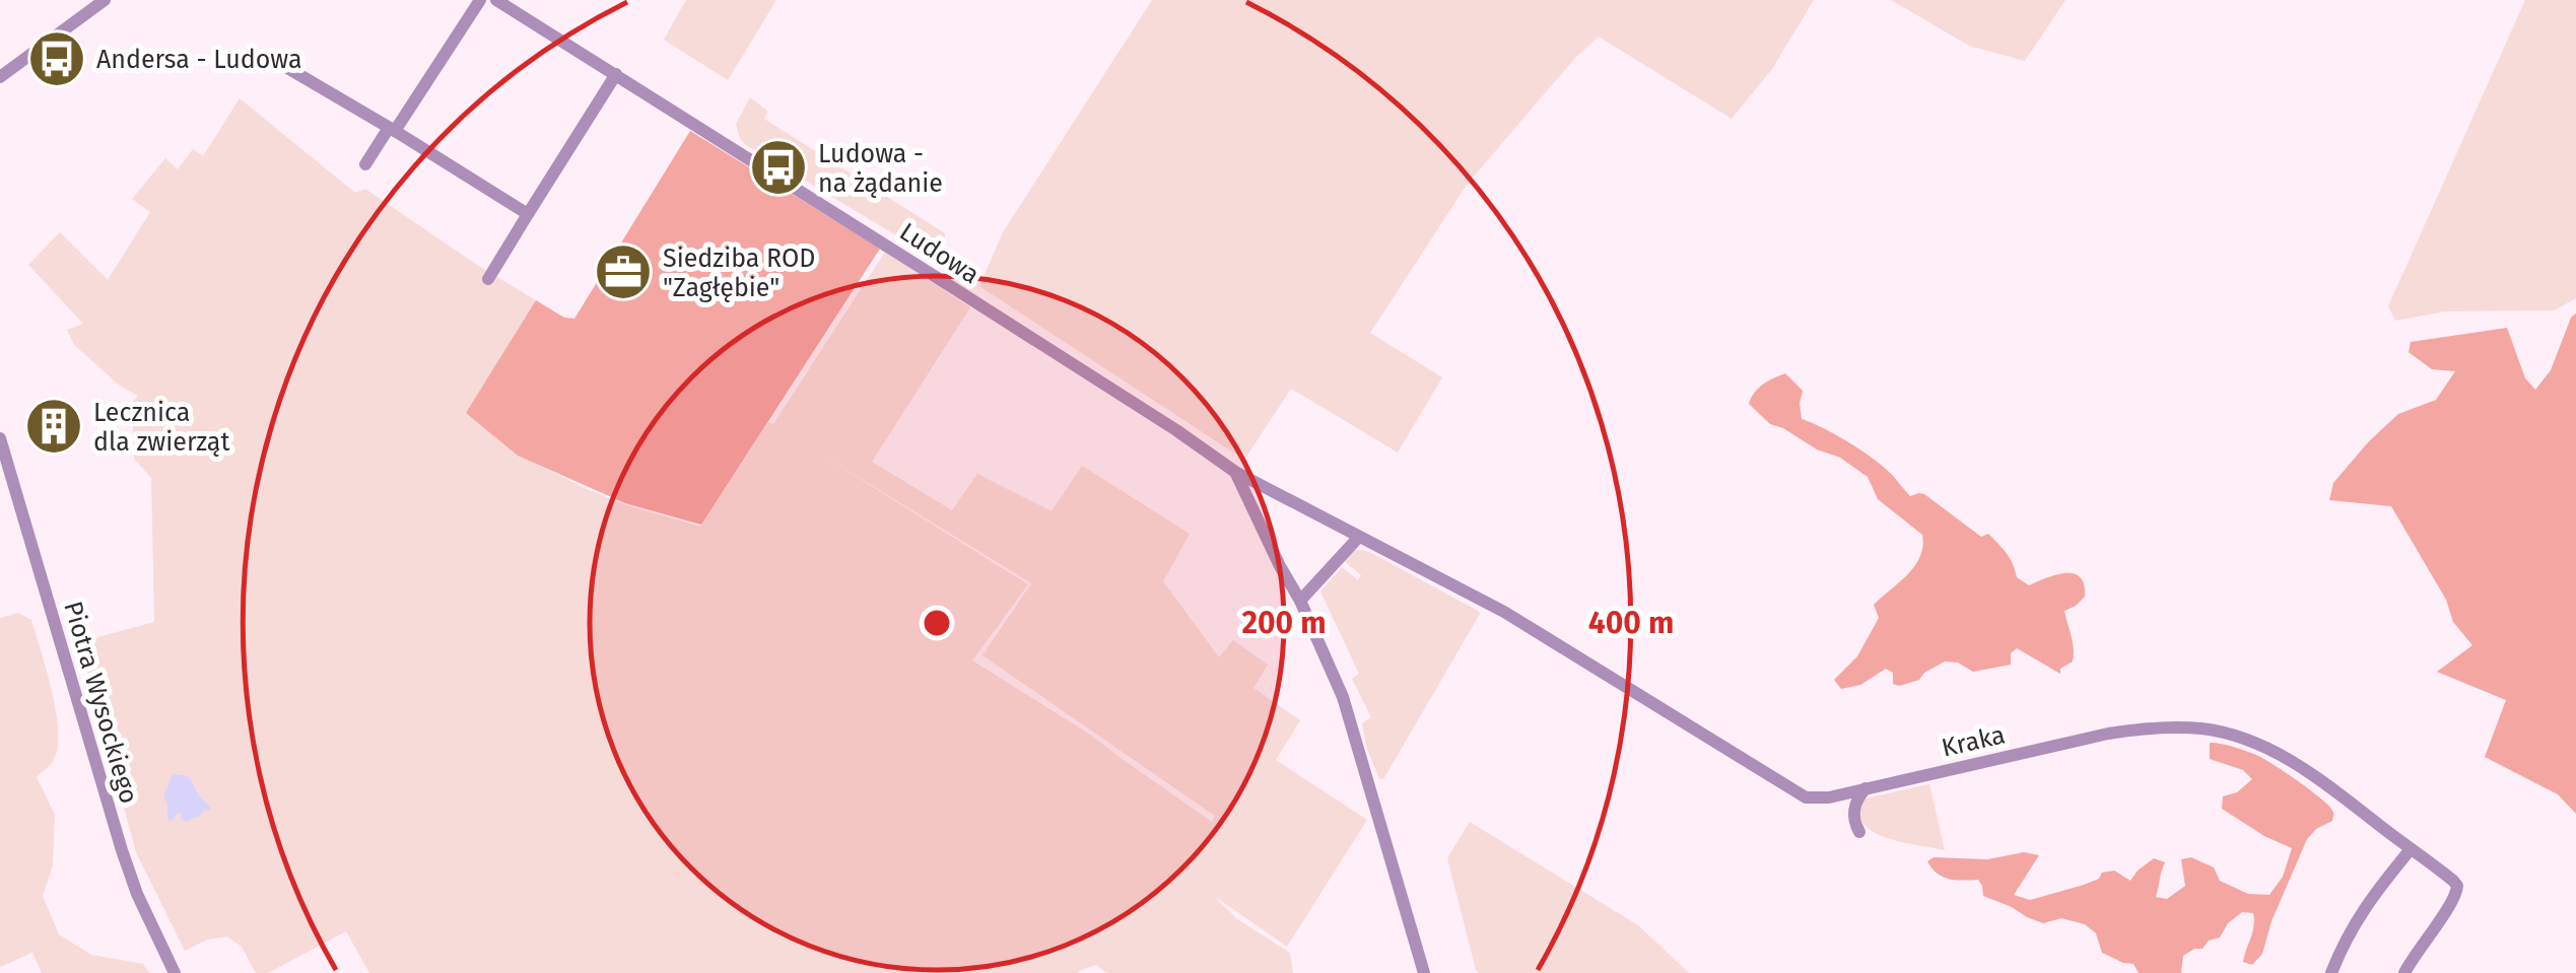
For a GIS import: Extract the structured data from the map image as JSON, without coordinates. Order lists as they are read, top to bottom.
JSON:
{
  "streets": {
    "street": ["Ludowa", "Piotra Wysockiego", "Kraka"]
  },
  "crossings": [
    ["Ludowa", "Kraka"]
  ],
  "places": {
    "bus stop": ["Andersa - Ludowa", "Ludowa - na żądanie"],
    "office": ["Siedziba ROD \"Zagłębie\""],
    "building": ["Lecznica dla zwierząt"]
  },
  "rings": ["200 m", "400 m"]
}
